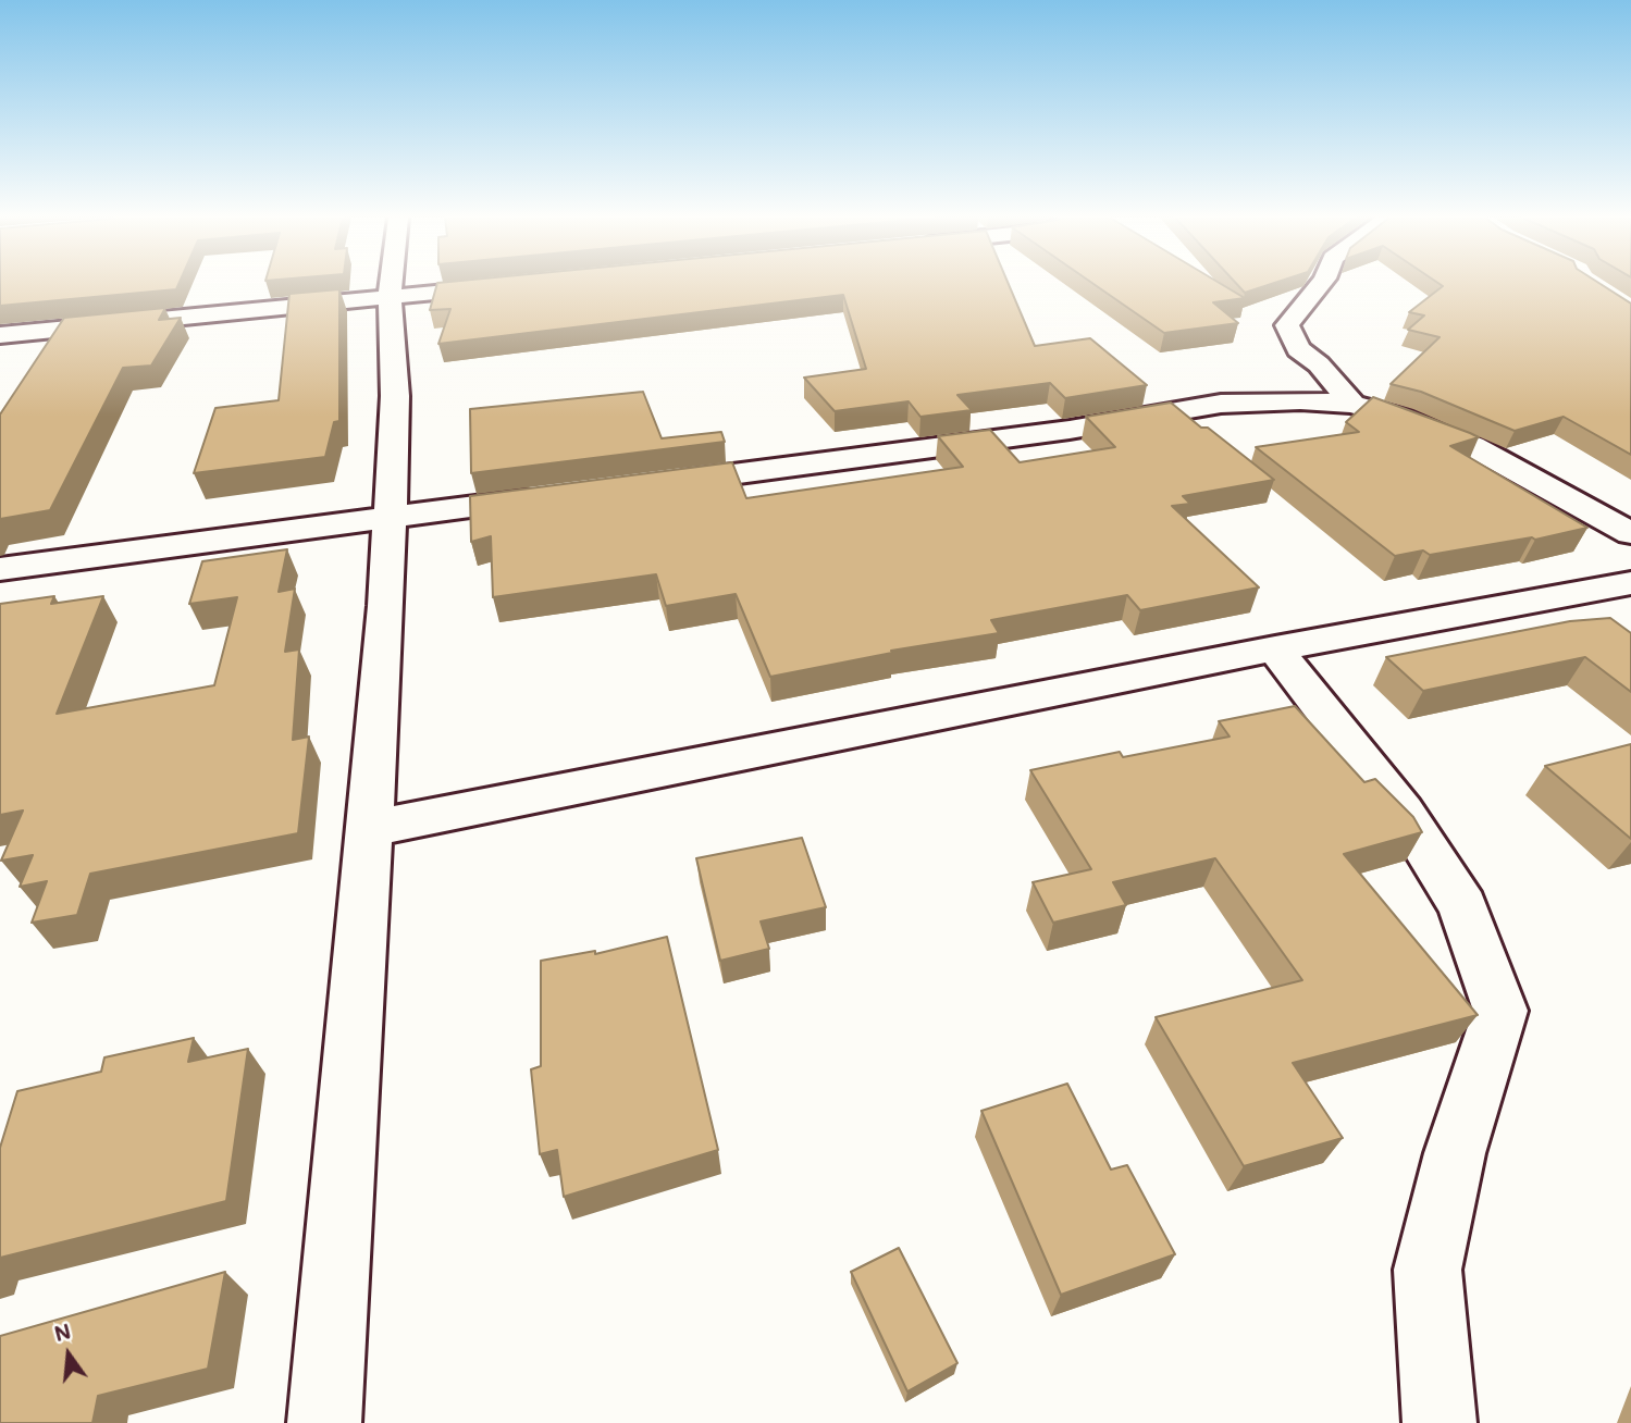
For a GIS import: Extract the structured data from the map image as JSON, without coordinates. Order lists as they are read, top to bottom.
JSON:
{
  "north": "top"
}
